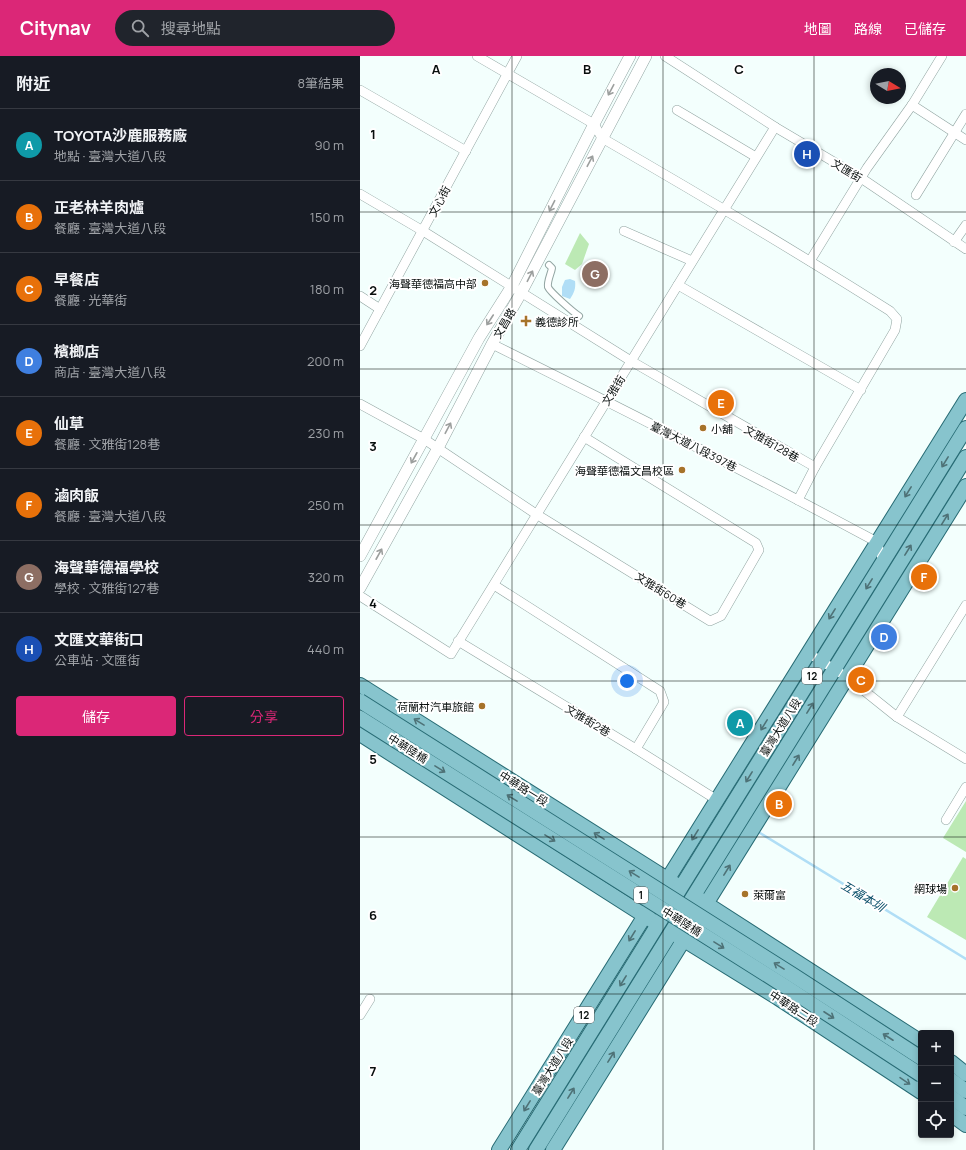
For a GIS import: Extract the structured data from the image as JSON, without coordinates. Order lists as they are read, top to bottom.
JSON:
{
  "streets": {
    "main road": [
      "12",
      "臺灣大道八段",
      "中華陸橋",
      "中華路一段",
      "1",
      "中華路二段"
    ],
    "street": [
      "文匯街",
      "文心街",
      "文昌路",
      "文雅街",
      "文雅街128巷",
      "臺灣大道八段397巷",
      "文雅街60巷",
      "文雅街2巷"
    ]
  },
  "crossings": [
    ["文匯街", "文雅街"],
    ["文心街", "文雅街128巷"],
    ["文昌路", "文雅街128巷"],
    ["文昌路", "臺灣大道八段397巷"],
    ["文雅街", "文雅街128巷"],
    ["文雅街", "臺灣大道八段397巷"],
    ["文雅街", "文雅街60巷"],
    ["文雅街", "文雅街2巷"],
    ["臺灣大道八段397巷", "臺灣大道八段"],
    ["文雅街2巷", "臺灣大道八段"],
    ["臺灣大道八段", "中華路一段"],
    ["臺灣大道八段", "1"],
    ["臺灣大道八段", "中華路二段"],
    ["1", "中華路二段"]
  ],
  "water": ["五福本圳"],
  "places": {
    "other": [
      "海聲華德福高中部",
      "小舖",
      "海聲華德福文昌校區",
      "荷蘭村汽車旅館",
      "網球場",
      "萊爾富"
    ],
    "health": ["義德診所"]
  },
  "north": "right",
  "page": {
    "header": "Citynav",
    "search": "搜尋地點",
    "nav": ["地圖", "路線", "已儲存"],
    "heading": ["附近", "8筆結果"],
    "list": [
      {
        "mark": "A",
        "name": "TOYOTA沙鹿服務廠",
        "note": "地點 · 臺灣大道八段",
        "value": "90 m"
      },
      {
        "mark": "B",
        "name": "正老林羊肉爐",
        "note": "餐廳 · 臺灣大道八段",
        "value": "150 m"
      },
      {
        "mark": "C",
        "name": "早餐店",
        "note": "餐廳 · 光華街",
        "value": "180 m"
      },
      {
        "mark": "D",
        "name": "檳榔店",
        "note": "商店 · 臺灣大道八段",
        "value": "200 m"
      },
      {
        "mark": "E",
        "name": "仙草",
        "note": "餐廳 · 文雅街128巷",
        "value": "230 m"
      },
      {
        "mark": "F",
        "name": "滷肉飯",
        "note": "餐廳 · 臺灣大道八段",
        "value": "250 m"
      },
      {
        "mark": "G",
        "name": "海聲華德福學校",
        "note": "學校 · 文雅街127巷",
        "value": "320 m"
      },
      {
        "mark": "H",
        "name": "文匯文華街口",
        "note": "公車站 · 文匯街",
        "value": "440 m"
      }
    ],
    "pins": [
      "H",
      "G",
      "E",
      "F",
      "D",
      "C",
      "A",
      "B"
    ],
    "buttons": ["儲存", "分享"],
    "map_buttons": ["+", "−"]
  },
  "grid": {
    "columns": ["A", "B", "C"],
    "rows": [
      "1",
      "2",
      "3",
      "4",
      "5",
      "6",
      "7"
    ]
  }
}
